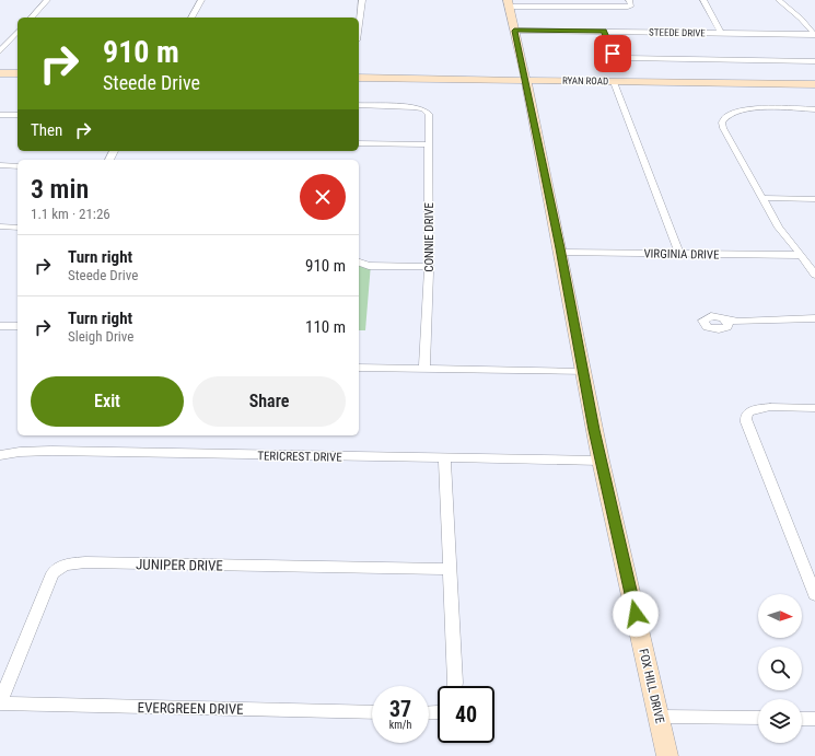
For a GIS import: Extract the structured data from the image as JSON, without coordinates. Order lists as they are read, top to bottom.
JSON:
{
  "streets": {
    "street": [
      "STEEDE DRIVE",
      "RYAN ROAD",
      "CONNIE DRIVE",
      "VIRGINIA DRIVE",
      "TERICREST DRIVE",
      "JUNIPER DRIVE",
      "FOX HILL DRIVE",
      "EVERGREEN DRIVE"
    ]
  },
  "crossings": [
    ["STEEDE DRIVE", "FOX HILL DRIVE"],
    ["RYAN ROAD", "FOX HILL DRIVE"],
    ["VIRGINIA DRIVE", "FOX HILL DRIVE"],
    ["TERICREST DRIVE", "FOX HILL DRIVE"],
    ["JUNIPER DRIVE", "EVERGREEN DRIVE"]
  ],
  "north": "right",
  "page": {
    "turn": ["910 m", "Steede Drive"],
    "then": "Then",
    "heading": ["3 min", "1.1 km · 21:26"],
    "list": [
      {
        "name": "Turn right",
        "note": "Steede Drive",
        "value": "910 m"
      },
      {
        "name": "Turn right",
        "note": "Sleigh Drive",
        "value": "110 m"
      }
    ],
    "buttons": ["Exit", "Share"],
    "speed": "37 km/h",
    "limit": "40"
  }
}
